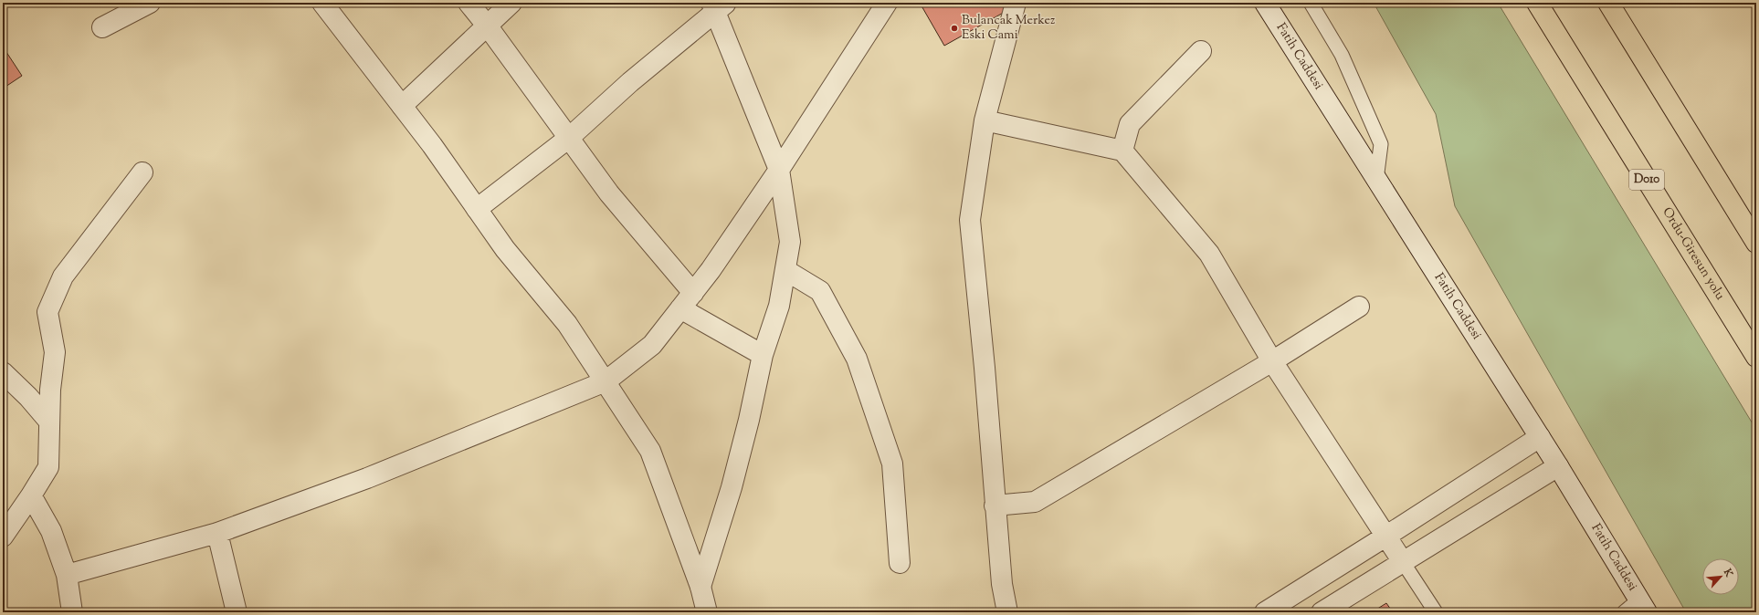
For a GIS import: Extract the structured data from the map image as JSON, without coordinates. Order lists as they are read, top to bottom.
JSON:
{
  "streets": {
    "highway": ["D010", "Ordu-Giresun yolu"],
    "street": ["Fatih Caddesi"]
  },
  "places": ["Bulancak Merkez Eski Cami"],
  "north": "top right"
}
